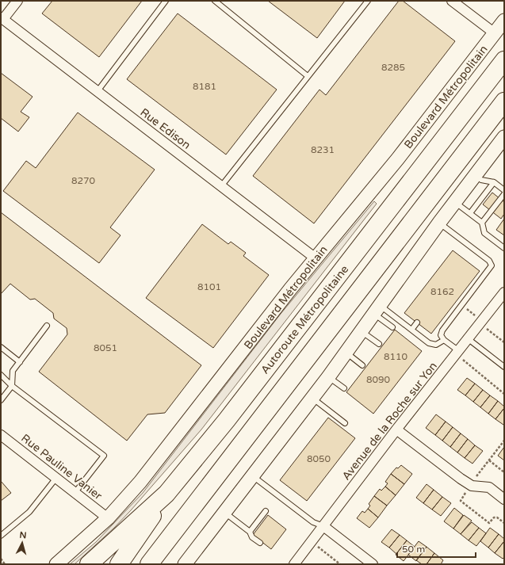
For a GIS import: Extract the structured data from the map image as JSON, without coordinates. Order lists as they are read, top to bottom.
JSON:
{
  "streets": {
    "highway": ["Autoroute Métropolitaine"],
    "main road": ["Boulevard Métropolitain"],
    "street": ["Rue Edison", "Avenue de la Roche sur Yon", "Rue Pauline Vanier"]
  },
  "crossings": [
    ["Boulevard Métropolitain", "Rue Edison"],
    ["Boulevard Métropolitain", "Rue Pauline Vanier"]
  ],
  "house_numbers": [
    "8285",
    "8181",
    "8231",
    "8270",
    "8101",
    "8162",
    "8051",
    "8110",
    "8090",
    "8050"
  ],
  "scale_bar": "50 m",
  "north": "top"
}
